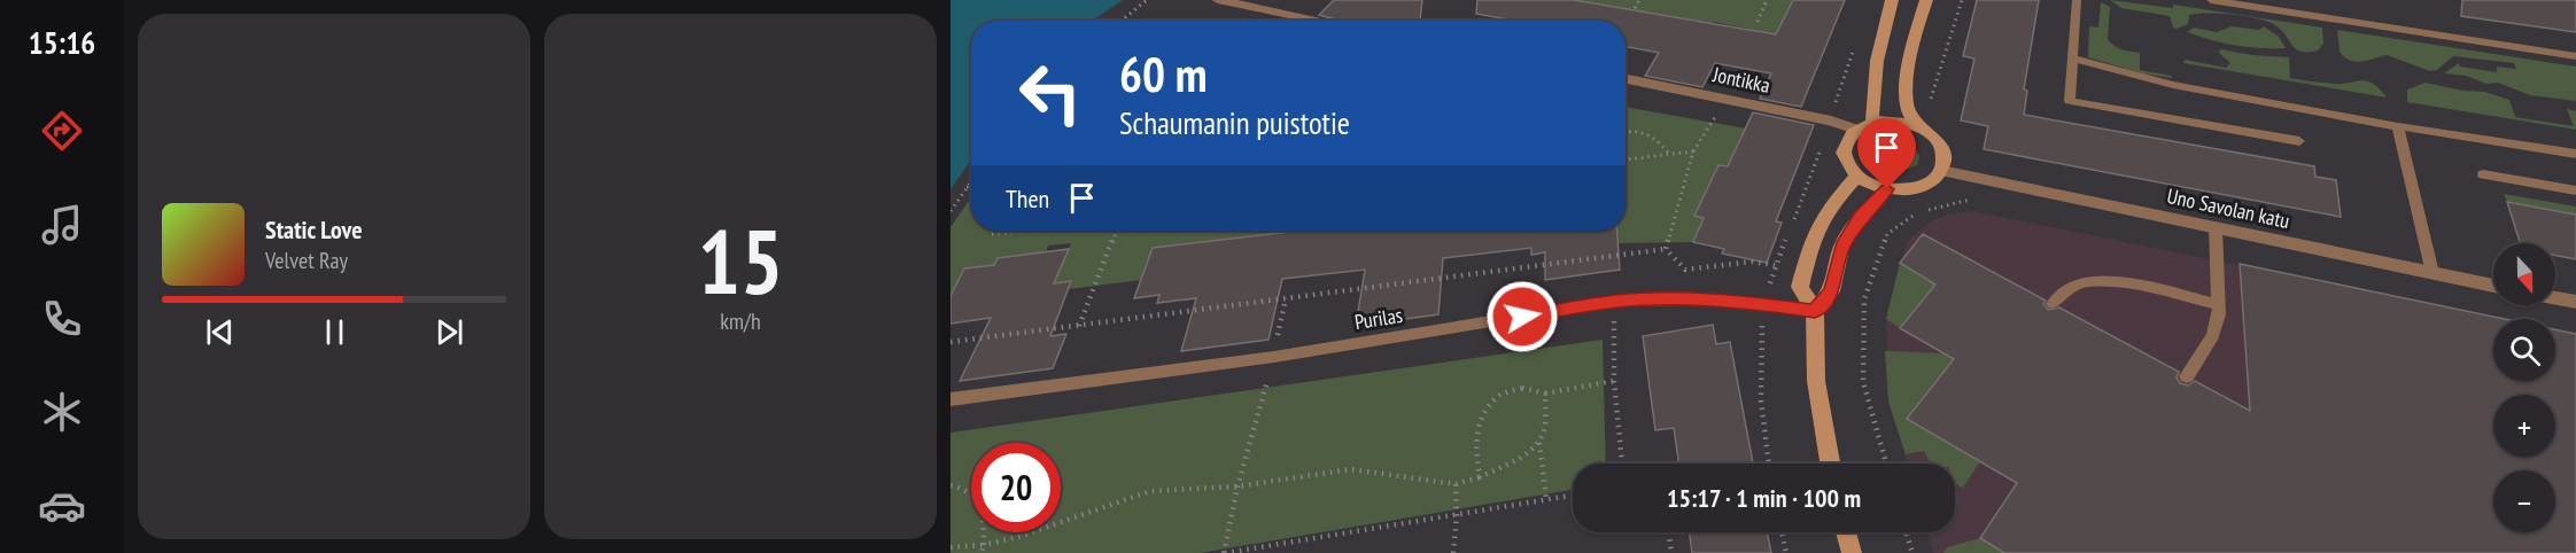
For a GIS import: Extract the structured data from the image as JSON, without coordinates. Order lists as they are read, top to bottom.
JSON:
{
  "streets": {
    "street": ["Jontikka", "Uno Savolan katu"],
    "lane": ["Purilas"]
  },
  "crossings": [
    ["Jontikka", "Uno Savolan katu"]
  ],
  "north": "bottom",
  "page": {
    "tabs": "15:16",
    "tile": ["15", "km/h"],
    "turn": ["60 m", "Schaumanin puistotie"],
    "then": "Then",
    "song": ["Static Love", "Velvet Ray"],
    "map_buttons": ["+", "−"],
    "limit": "20",
    "trip": "15:17 · 1 min · 100 m"
  }
}
